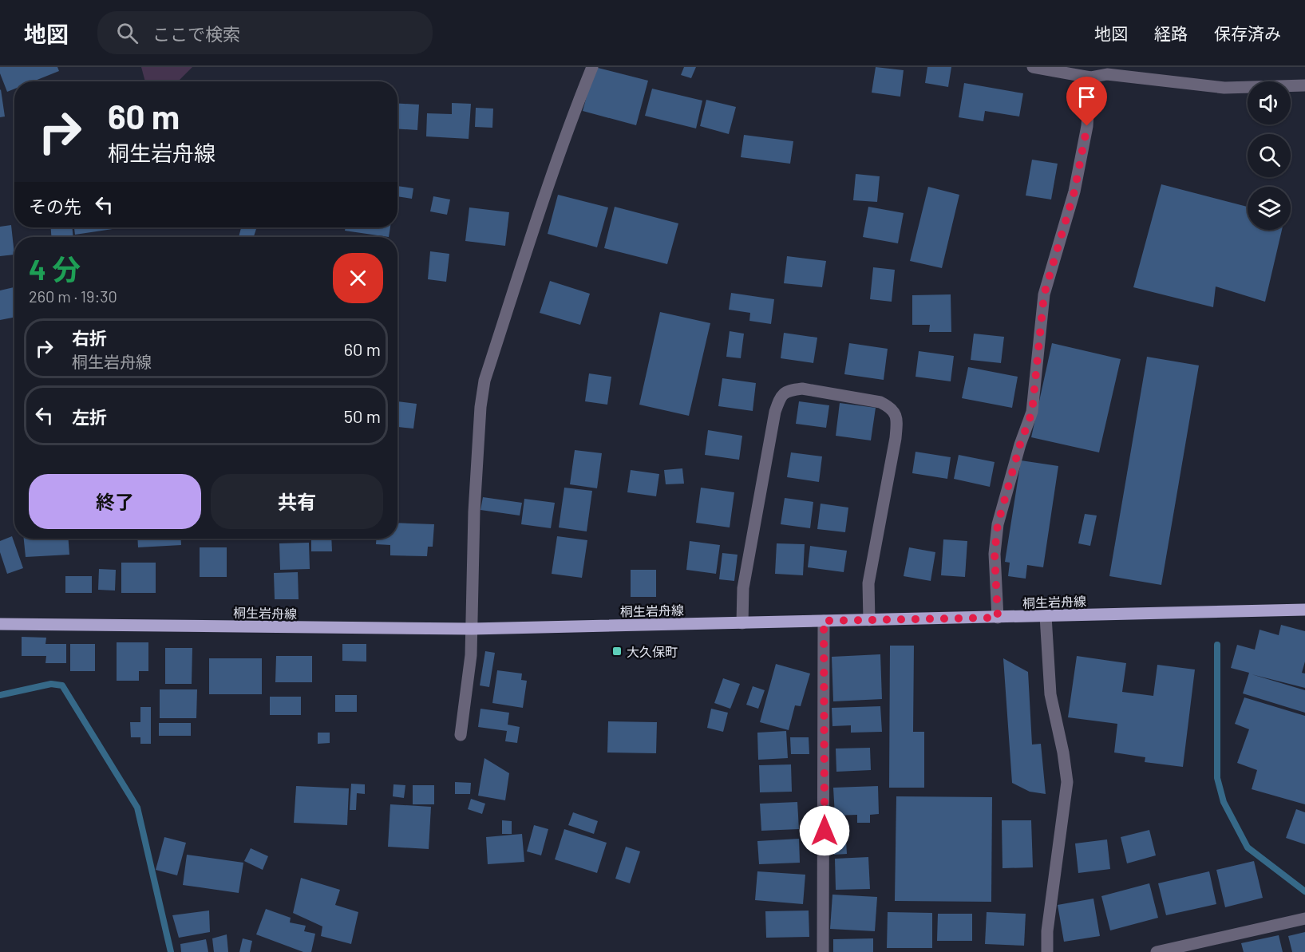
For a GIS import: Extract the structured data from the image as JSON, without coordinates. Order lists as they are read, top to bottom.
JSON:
{
  "streets": {
    "main road": ["桐生岩舟線"]
  },
  "places": {
    "transit": ["大久保町"]
  },
  "page": {
    "header": "地図",
    "search": "ここで検索",
    "nav": ["地図", "経路", "保存済み"],
    "turn": ["60 m", "桐生岩舟線"],
    "then": "その先",
    "heading": ["4 分", "260 m · 19:30"],
    "list": [
      {
        "name": "右折",
        "note": "桐生岩舟線",
        "value": "60 m"
      },
      {
        "name": "左折",
        "value": "50 m"
      }
    ],
    "buttons": ["終了", "共有"]
  }
}
